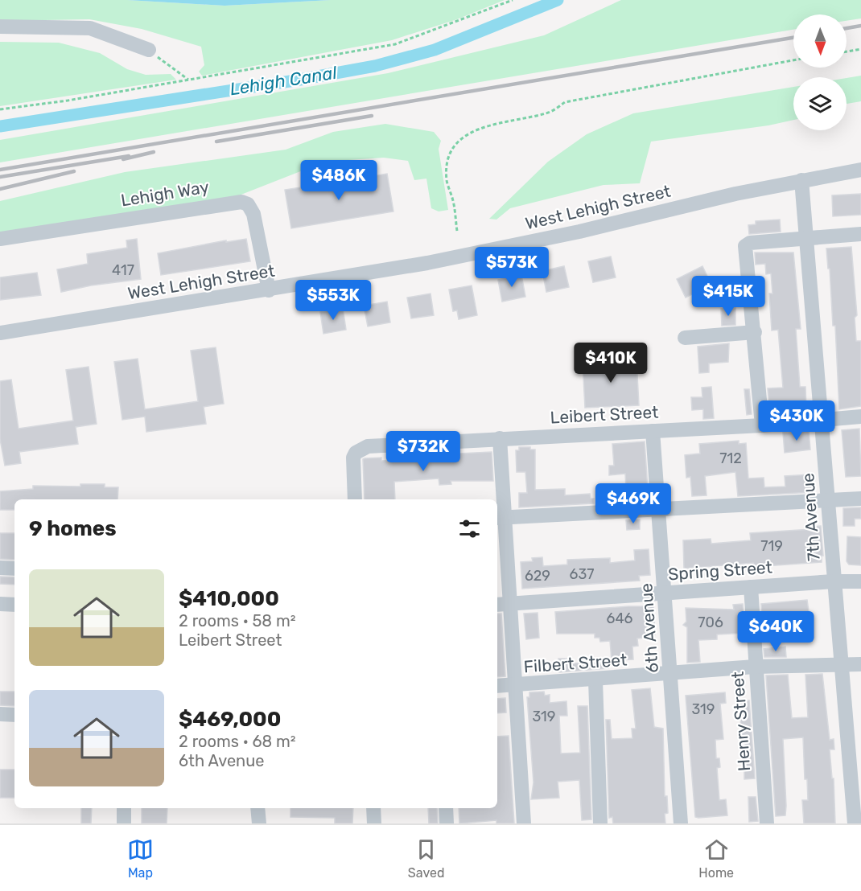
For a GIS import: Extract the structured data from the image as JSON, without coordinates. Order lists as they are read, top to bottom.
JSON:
{
  "streets": {
    "street": [
      "Lehigh Way",
      "West Lehigh Street",
      "Leibert Street",
      "7th Avenue",
      "Spring Street",
      "6th Avenue",
      "Filbert Street",
      "Henry Street"
    ]
  },
  "crossings": [
    ["Lehigh Way", "West Lehigh Street"],
    ["West Lehigh Street", "7th Avenue"],
    ["Leibert Street", "7th Avenue"],
    ["Leibert Street", "6th Avenue"],
    ["7th Avenue", "Spring Street"],
    ["7th Avenue", "Filbert Street"],
    ["Spring Street", "6th Avenue"],
    ["Spring Street", "Henry Street"],
    ["6th Avenue", "Filbert Street"],
    ["Filbert Street", "Henry Street"]
  ],
  "water": ["Lehigh Canal"],
  "house_numbers": [
    "417",
    "712",
    "719",
    "637",
    "629",
    "646",
    "706",
    "319",
    "319"
  ],
  "north": "bottom",
  "page": {
    "price": [
      "$486K",
      "$573K",
      "$415K",
      "$553K",
      "$410K",
      "$430K",
      "$732K",
      "$469K",
      "$640K"
    ],
    "heading": "9 homes",
    "list": [
      {
        "name": "$410,000",
        "note": "2 rooms · 58 m² · Leibert Street"
      },
      {
        "name": "$469,000",
        "note": "2 rooms · 68 m² · 6th Avenue"
      }
    ],
    "tabs": ["Map", "Saved", "Home"]
  }
}
